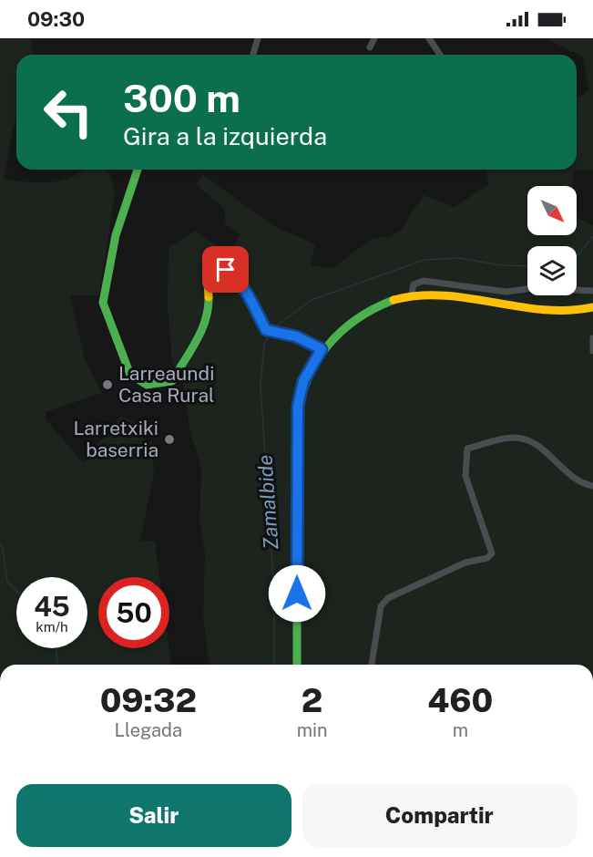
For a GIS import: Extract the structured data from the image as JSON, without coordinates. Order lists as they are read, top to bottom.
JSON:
{
  "water": ["Zamalbide"],
  "places": ["Larreaundi Casa Rural", "Larretxiki baserria"],
  "north": "bottom right",
  "page": {
    "status": "09:30",
    "turn": ["300 m", "Gira a la izquierda"],
    "speed": "45 km/h",
    "limit": "50",
    "eta": [
      "09:32",
      "Llegada",
      "2",
      "min",
      "460",
      "m"
    ],
    "buttons": ["Salir", "Compartir"]
  }
}
